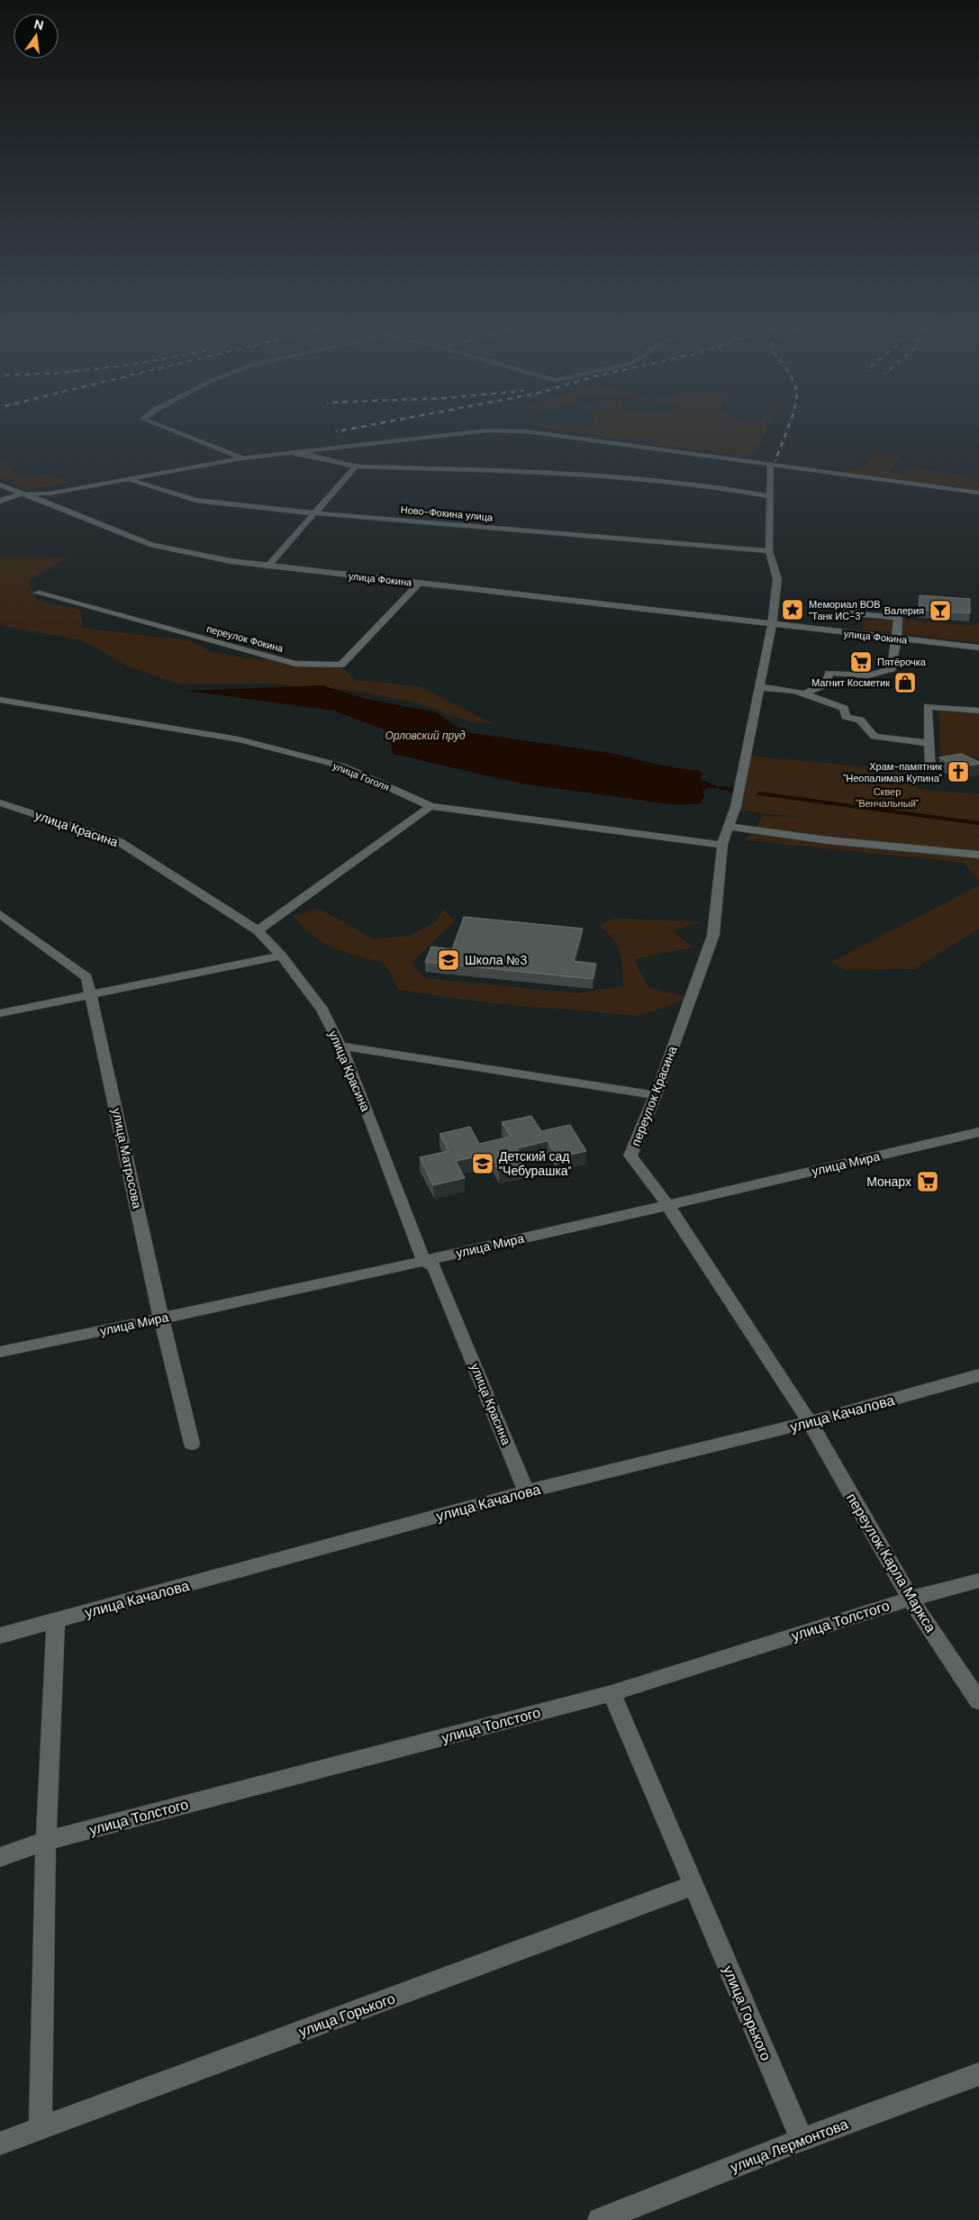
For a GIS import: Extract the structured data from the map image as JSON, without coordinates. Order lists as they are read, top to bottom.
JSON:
{
  "streets": {
    "street": [
      "Ново-Фокина улица",
      "улица Фокина",
      "переулок Фокина",
      "улица Гоголя",
      "улица Красина",
      "переулок Красина",
      "улица Матросова",
      "улица Мира",
      "улица Качалова",
      "переулок Карла Маркса",
      "улица Толстого",
      "улица Горького",
      "улица Лермонтова"
    ]
  },
  "crossings": [
    ["улица Фокина", "переулок Фокина"],
    ["улица Гоголя", "переулок Красина"],
    ["улица Красина", "улица Мира"],
    ["улица Красина", "улица Качалова"],
    ["переулок Красина", "улица Мира"],
    ["переулок Красина", "улица Качалова"],
    ["переулок Красина", "переулок Карла Маркса"],
    ["улица Матросова", "улица Мира"],
    ["улица Качалова", "переулок Карла Маркса"],
    ["переулок Карла Маркса", "улица Толстого"],
    ["улица Толстого", "улица Горького"],
    ["улица Горького", "улица Лермонтова"]
  ],
  "water": ["Орловский пруд"],
  "parks": ["Сквер \"Венчальный\""],
  "places": {
    "place": ["Мемориал ВОВ \"Танк ИС-3\""],
    "bar": ["Валерия"],
    "supermarket": ["Пятёрочка", "Монарх"],
    "shop": ["Магнит Косметик"],
    "church": ["Храм-памятник \"Неопалимая Купина\""],
    "school or university": ["Школа №3", "Детский сад \"Чебурашка\""]
  },
  "north": "top"
}
